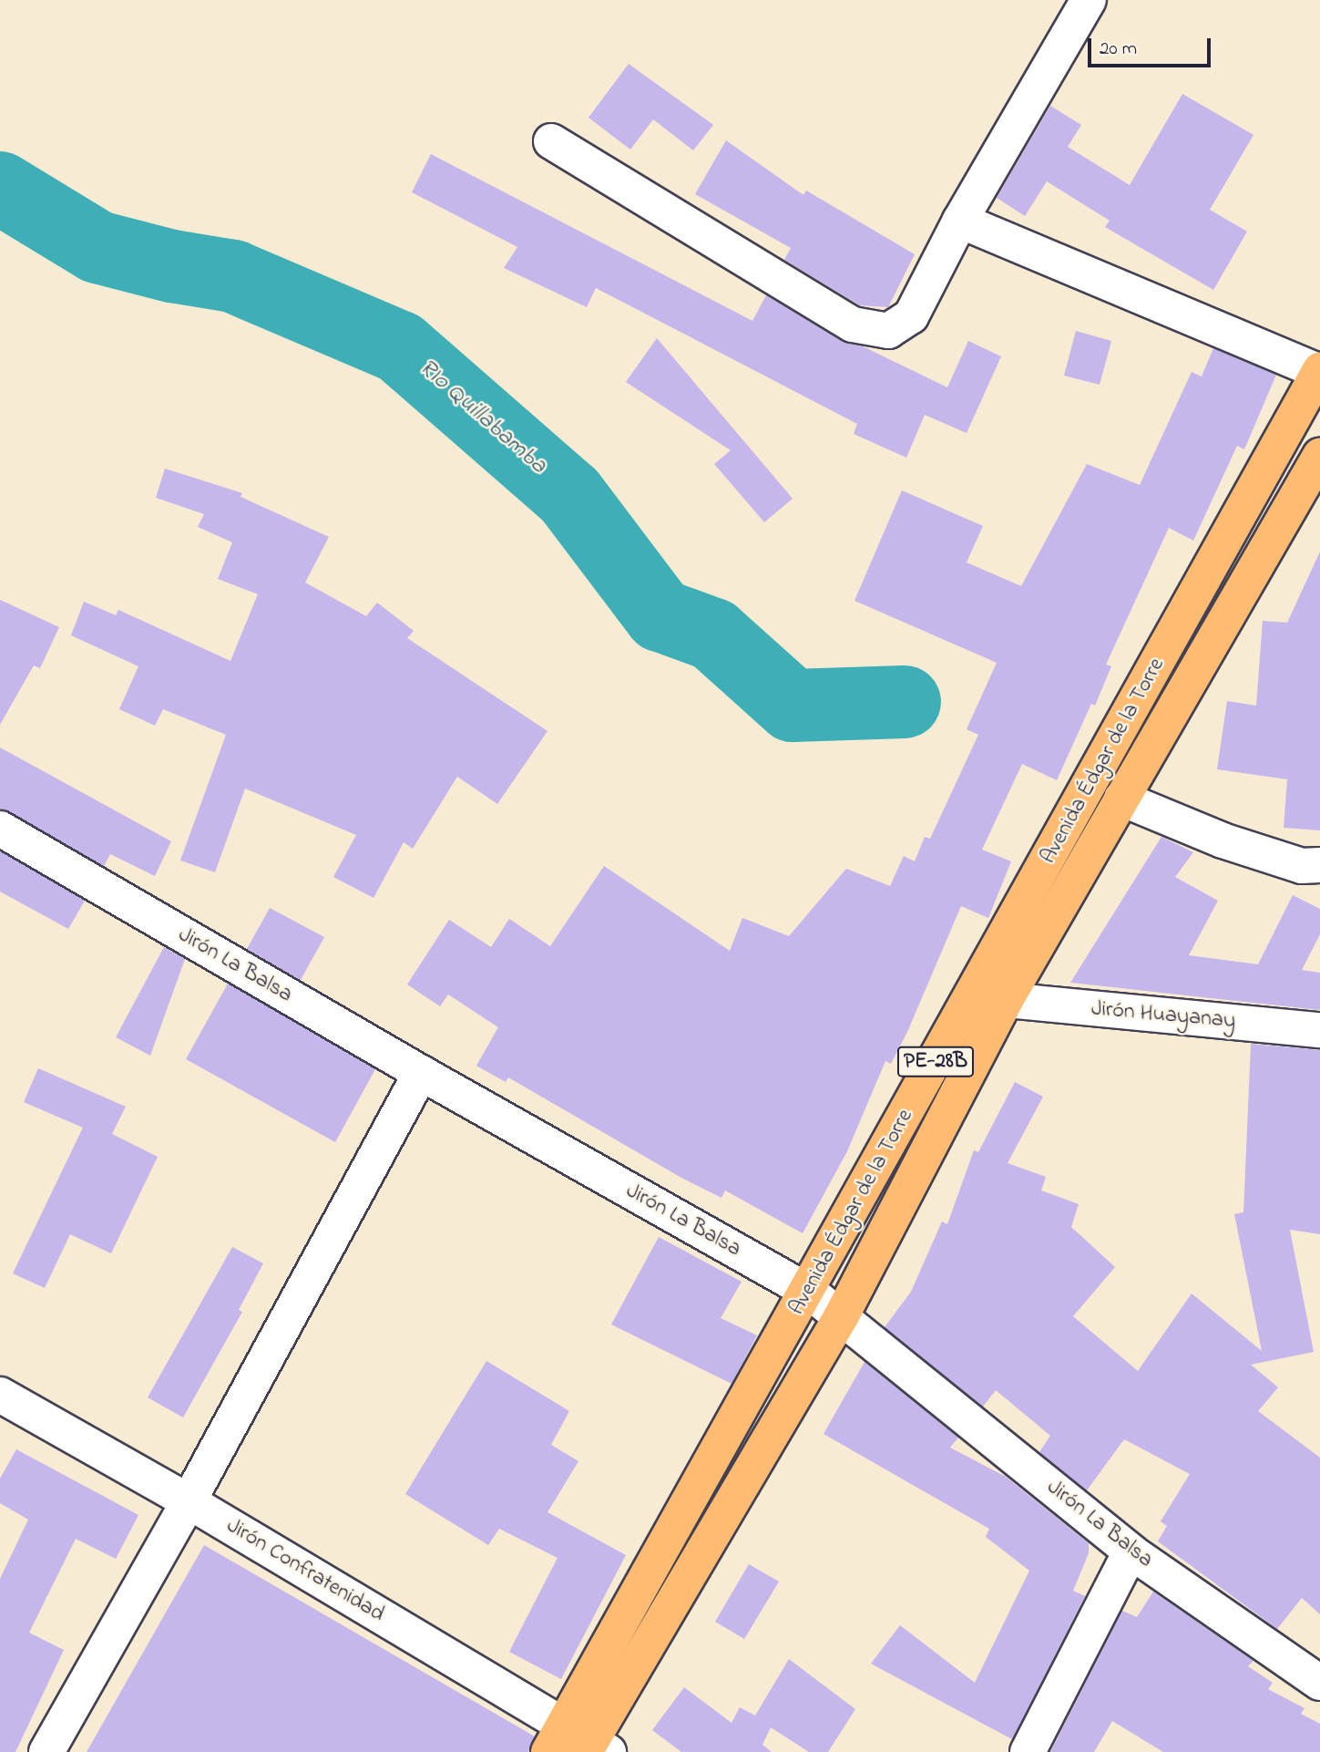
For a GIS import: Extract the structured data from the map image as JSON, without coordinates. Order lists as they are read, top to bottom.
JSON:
{
  "streets": {
    "highway": ["Avenida Édgar de la Torre", "PE-28B"],
    "street": ["Jirón La Balsa", "Jirón Huayanay", "Jirón Confratenidad"]
  },
  "crossings": [
    ["Avenida Édgar de la Torre", "Jirón La Balsa"],
    ["Avenida Édgar de la Torre", "Jirón Huayanay"],
    ["Avenida Édgar de la Torre", "Jirón Confratenidad"]
  ],
  "water": ["RIo Quillabamba"],
  "scale_bar": "20 m"
}
